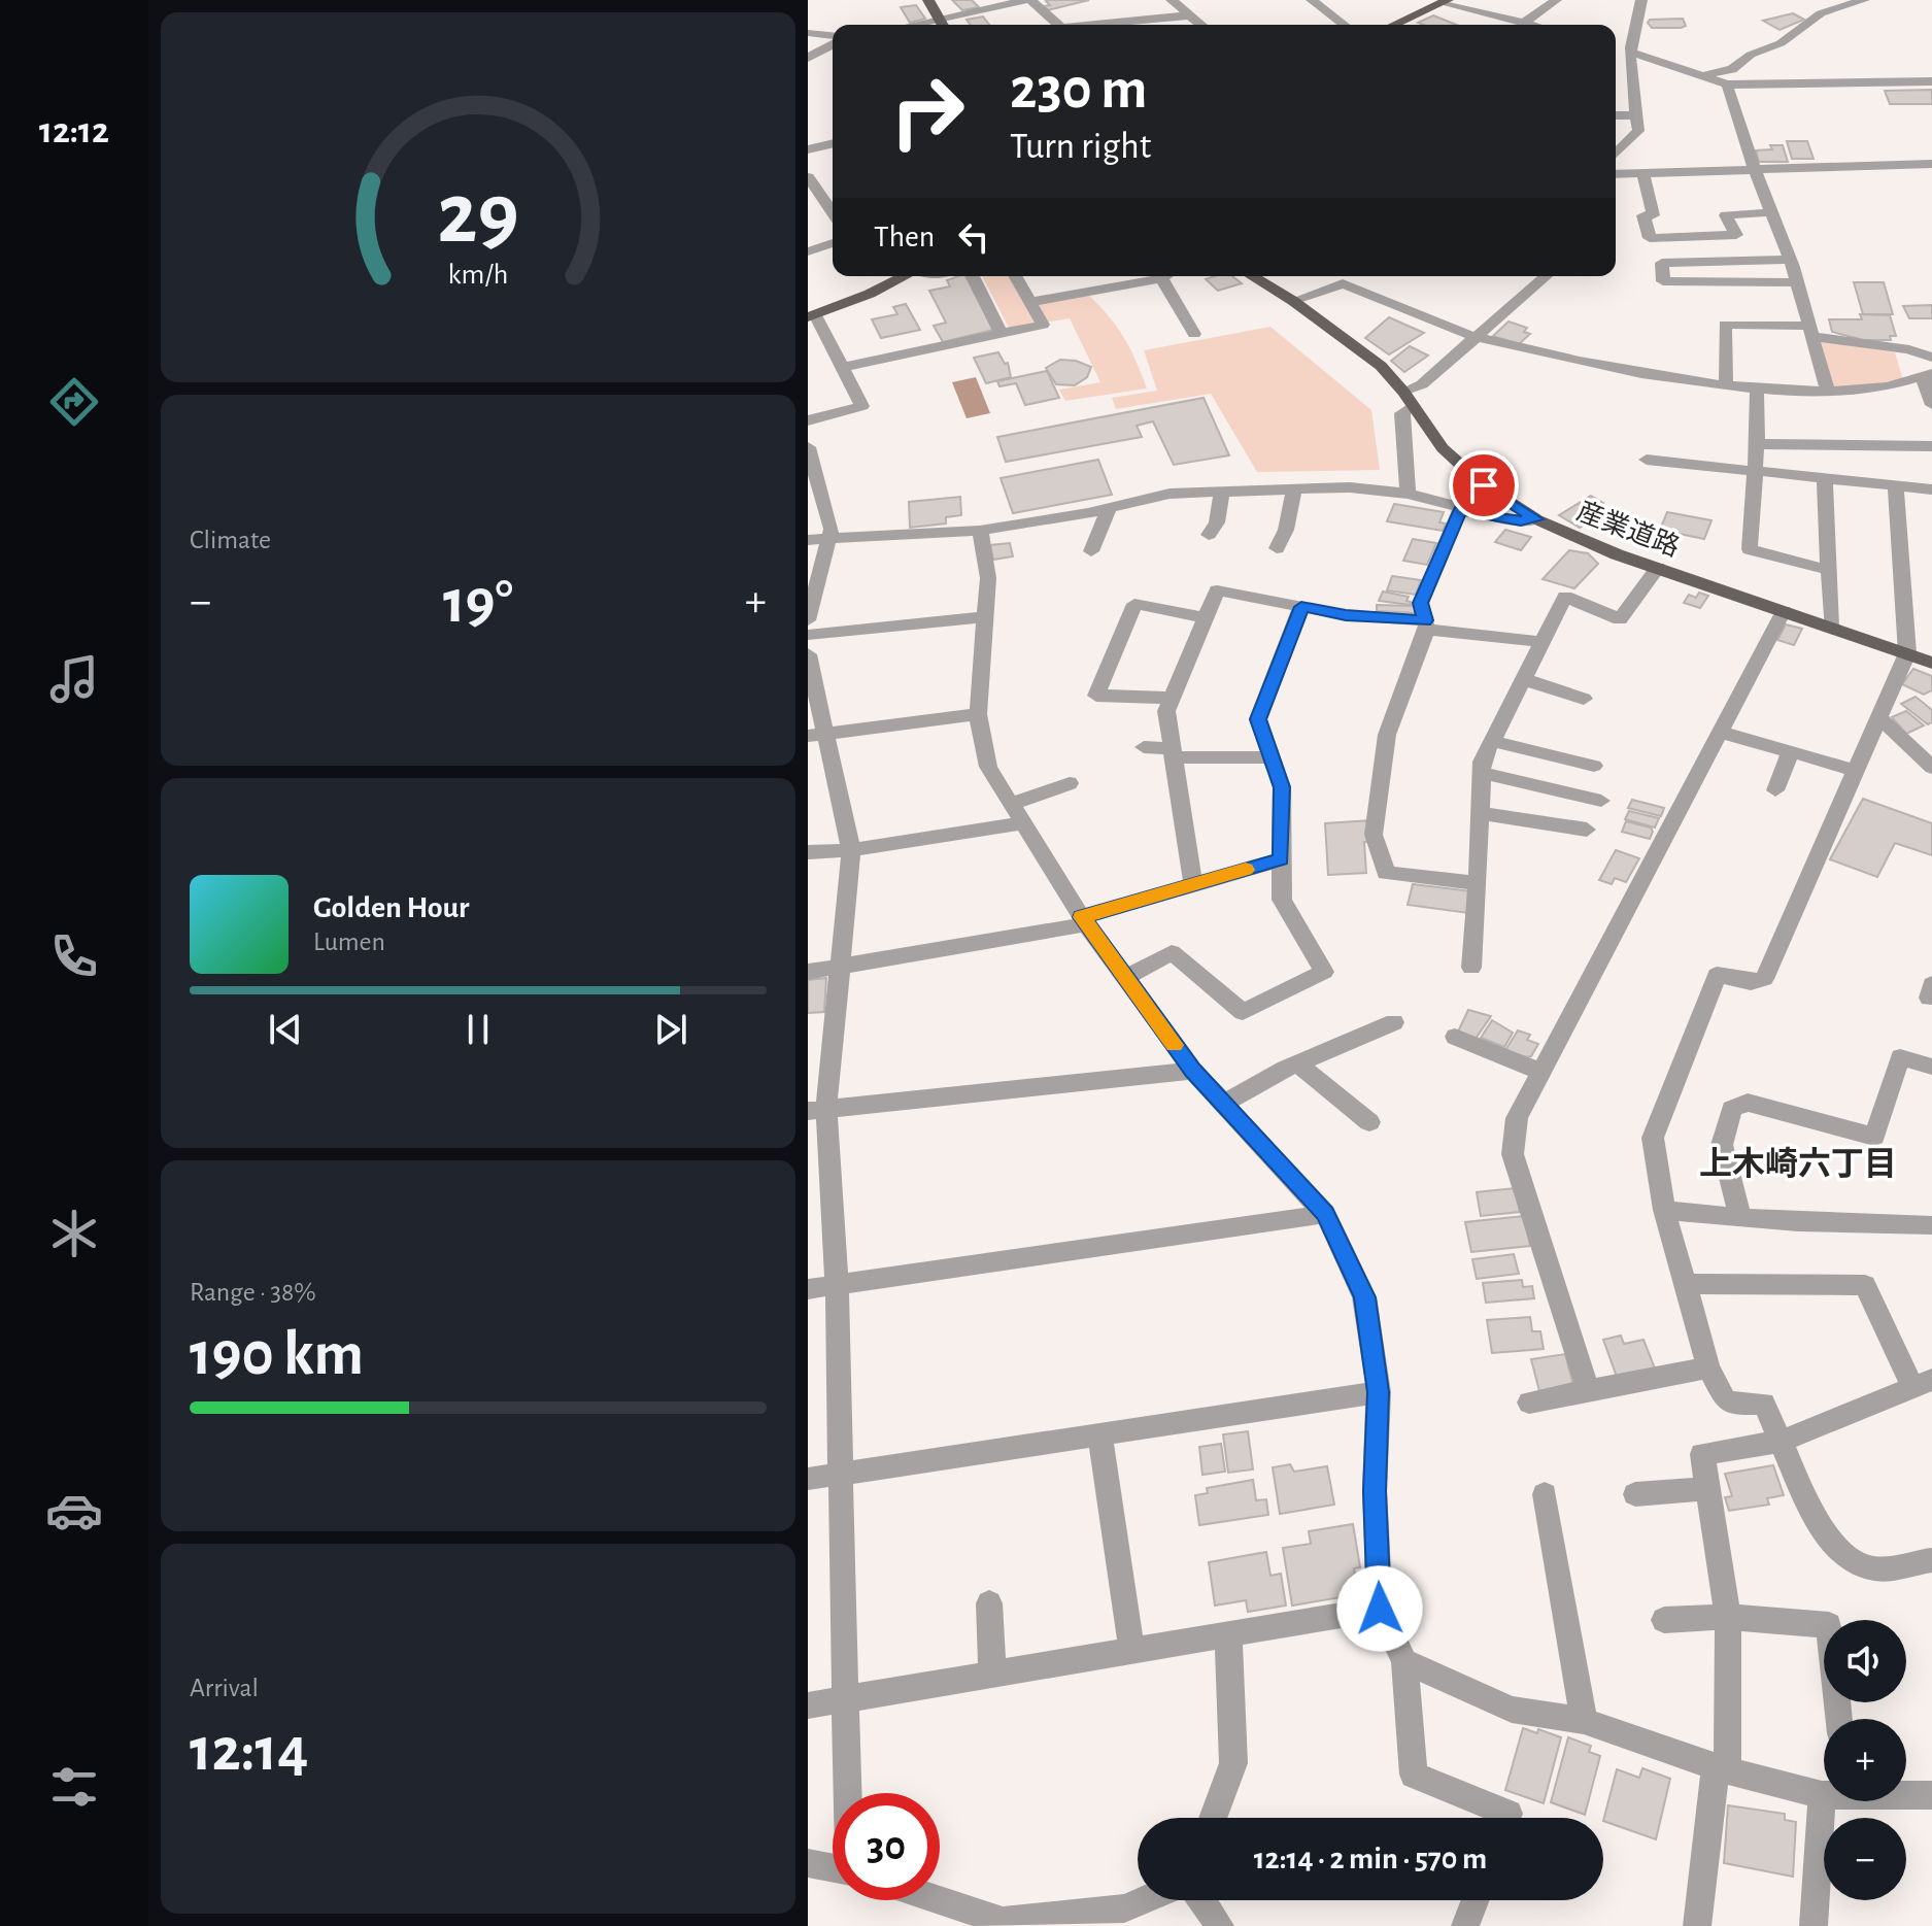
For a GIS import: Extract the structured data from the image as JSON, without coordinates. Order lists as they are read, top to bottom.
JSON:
{
  "streets": {
    "main road": ["産業道路"]
  },
  "districts": ["上木崎六丁目"],
  "page": {
    "tabs": "12:12",
    "turn": ["230 m", "Turn right"],
    "then": "Then",
    "tile": [
      "Climate",
      ["Range · 38%", "190 km"],
      ["Arrival", "12:14"]
    ],
    "heat": ["−", "19°", "+"],
    "song": ["Golden Hour", "Lumen"],
    "map_buttons": ["+", "−"],
    "limit": "30",
    "trip": "12:14 · 2 min · 570 m",
    "gauge": ["29", "km/h"]
  }
}
